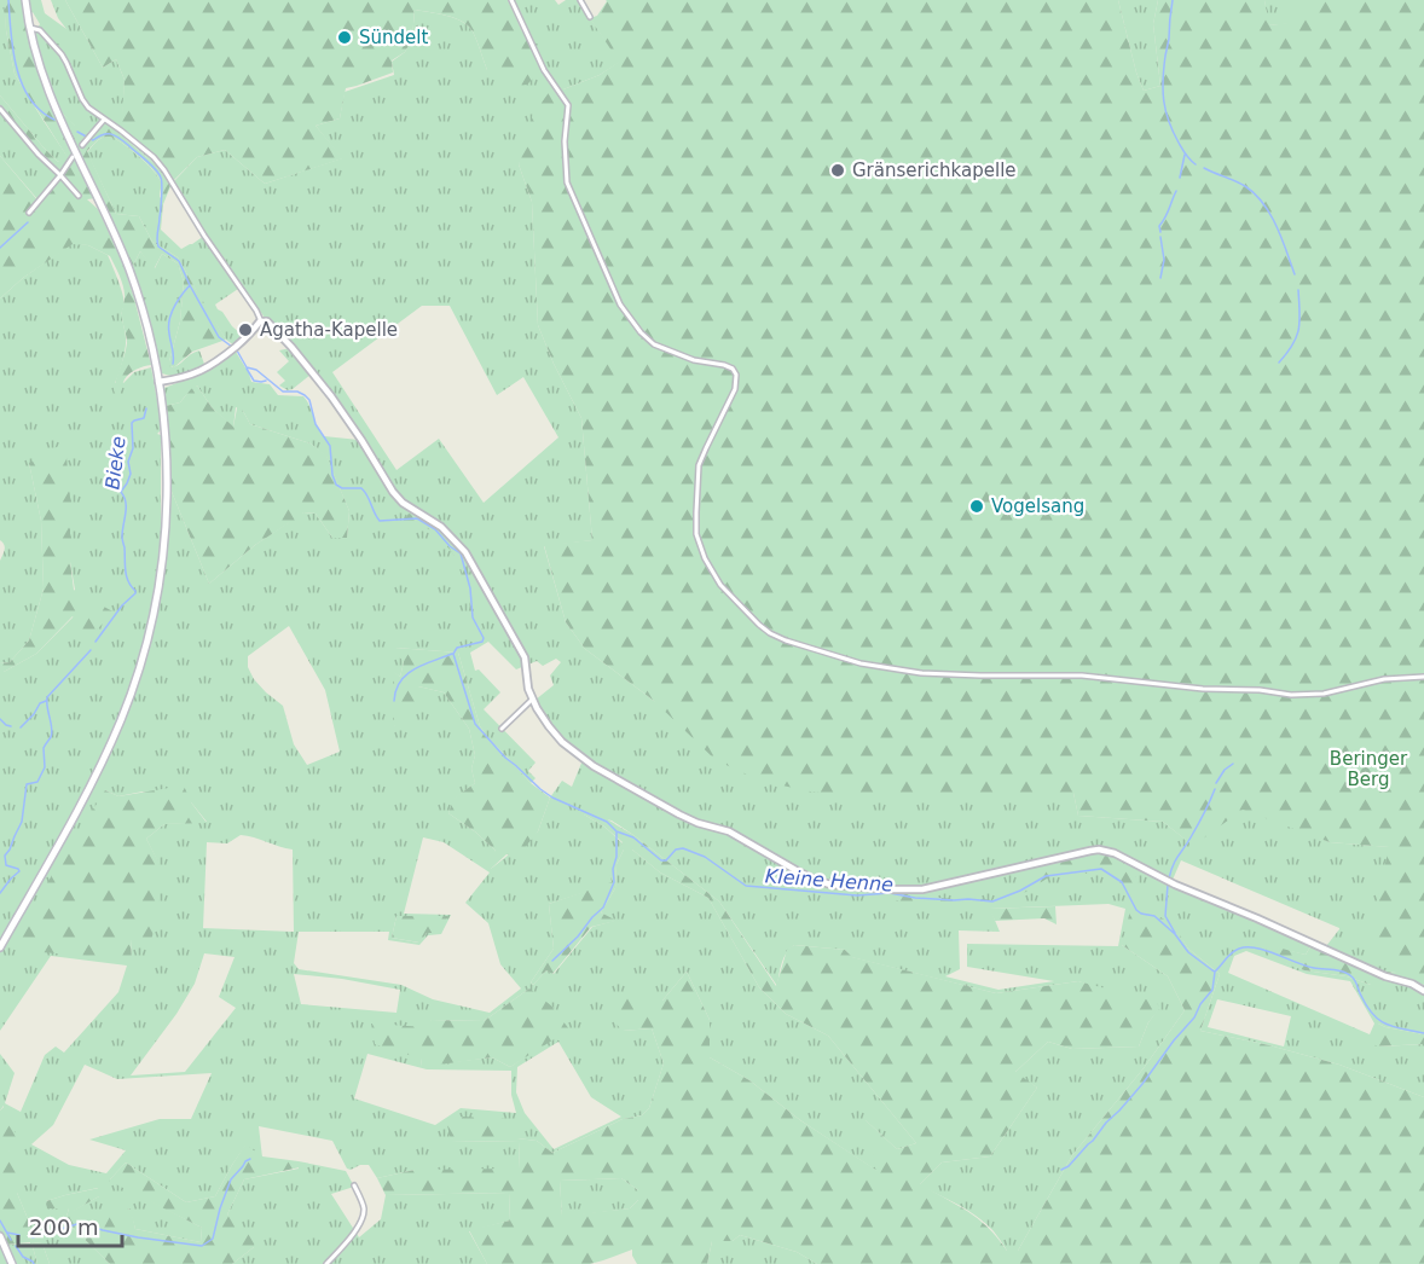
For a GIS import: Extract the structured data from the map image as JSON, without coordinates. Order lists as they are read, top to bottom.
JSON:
{
  "water": ["Bieke", "Kleine Henne"],
  "parks": ["Beringer Berg"],
  "places": [
    "Sündelt",
    "Gränserichkapelle",
    "Agatha-Kapelle",
    "Vogelsang"
  ],
  "scale_bar": "200 m"
}
